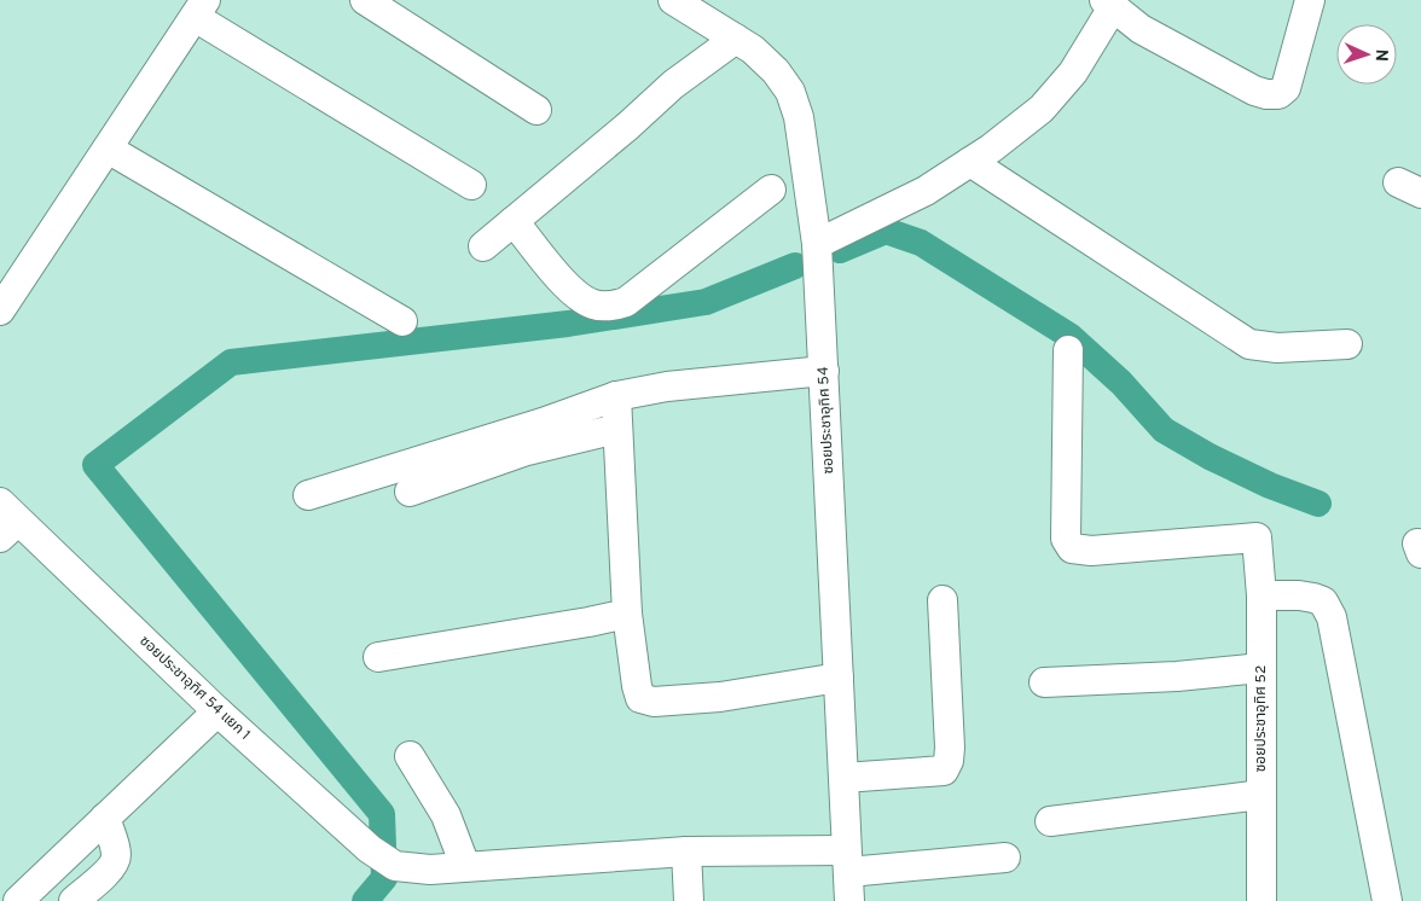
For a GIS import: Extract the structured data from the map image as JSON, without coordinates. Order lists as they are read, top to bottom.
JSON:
{
  "streets": {
    "street": ["ซอยประชาอุทิศ 54", "ซอยประชาอุทิศ 54 แยก 1", "ซอยประชาอุทิศ 52"]
  },
  "north": "right"
}
